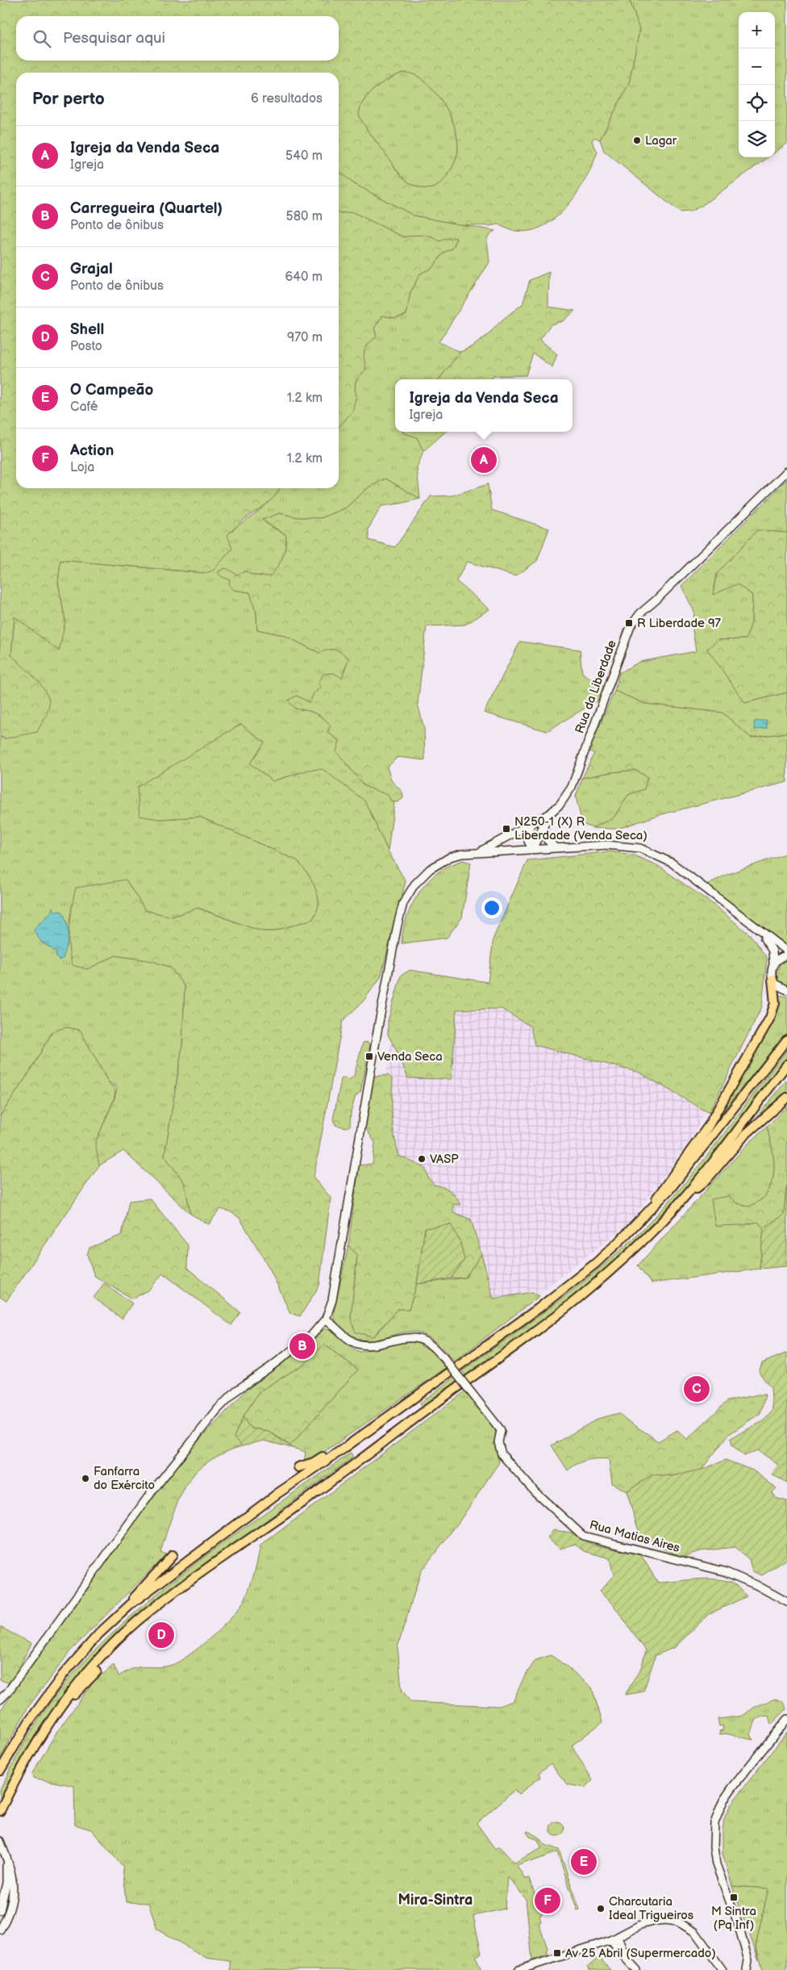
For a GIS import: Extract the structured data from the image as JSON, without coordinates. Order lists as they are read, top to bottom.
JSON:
{
  "streets": {
    "street": ["Rua da Liberdade", "Rua Matias Aires"]
  },
  "districts": ["Mira-Sintra"],
  "places": {
    "other": [
      "Lagar",
      "VASP",
      "Fanfarra do Exército",
      "Charcutaria Ideal Trigueiros"
    ],
    "transit": [
      "R Liberdade 97",
      "N250-1 (X) R Liberdade (Venda Seca)",
      "Venda Seca",
      "M Sintra (Pq Inf)",
      "Av 25 Abril (Supermercado)"
    ]
  },
  "page": {
    "map_buttons": ["+", "−"],
    "search": "Pesquisar aqui",
    "heading": ["Por perto", "6 resultados"],
    "list": [
      {
        "mark": "A",
        "name": "Igreja da Venda Seca",
        "note": "Igreja",
        "value": "540 m"
      },
      {
        "mark": "B",
        "name": "Carregueira (Quartel)",
        "note": "Ponto de ônibus",
        "value": "580 m"
      },
      {
        "mark": "C",
        "name": "Grajal",
        "note": "Ponto de ônibus",
        "value": "640 m"
      },
      {
        "mark": "D",
        "name": "Shell",
        "note": "Posto",
        "value": "970 m"
      },
      {
        "mark": "E",
        "name": "O Campeão",
        "note": "Café",
        "value": "1.2 km"
      },
      {
        "mark": "F",
        "name": "Action",
        "note": "Loja",
        "value": "1.2 km"
      }
    ],
    "popup": ["Igreja da Venda Seca", "Igreja"],
    "pins": [
      "A",
      "B",
      "C",
      "D",
      "E",
      "F"
    ]
  }
}
